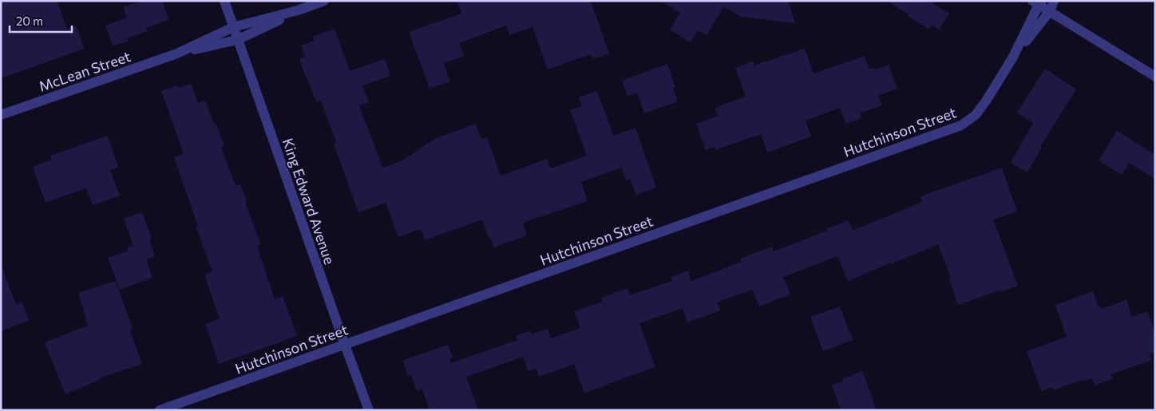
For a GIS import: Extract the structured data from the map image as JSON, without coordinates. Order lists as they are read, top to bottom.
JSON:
{
  "streets": {
    "street": ["McLean Street", "Hutchinson Street", "King Edward Avenue"]
  },
  "crossings": [
    ["McLean Street", "King Edward Avenue"],
    ["Hutchinson Street", "King Edward Avenue"]
  ],
  "scale_bar": "20 m"
}
